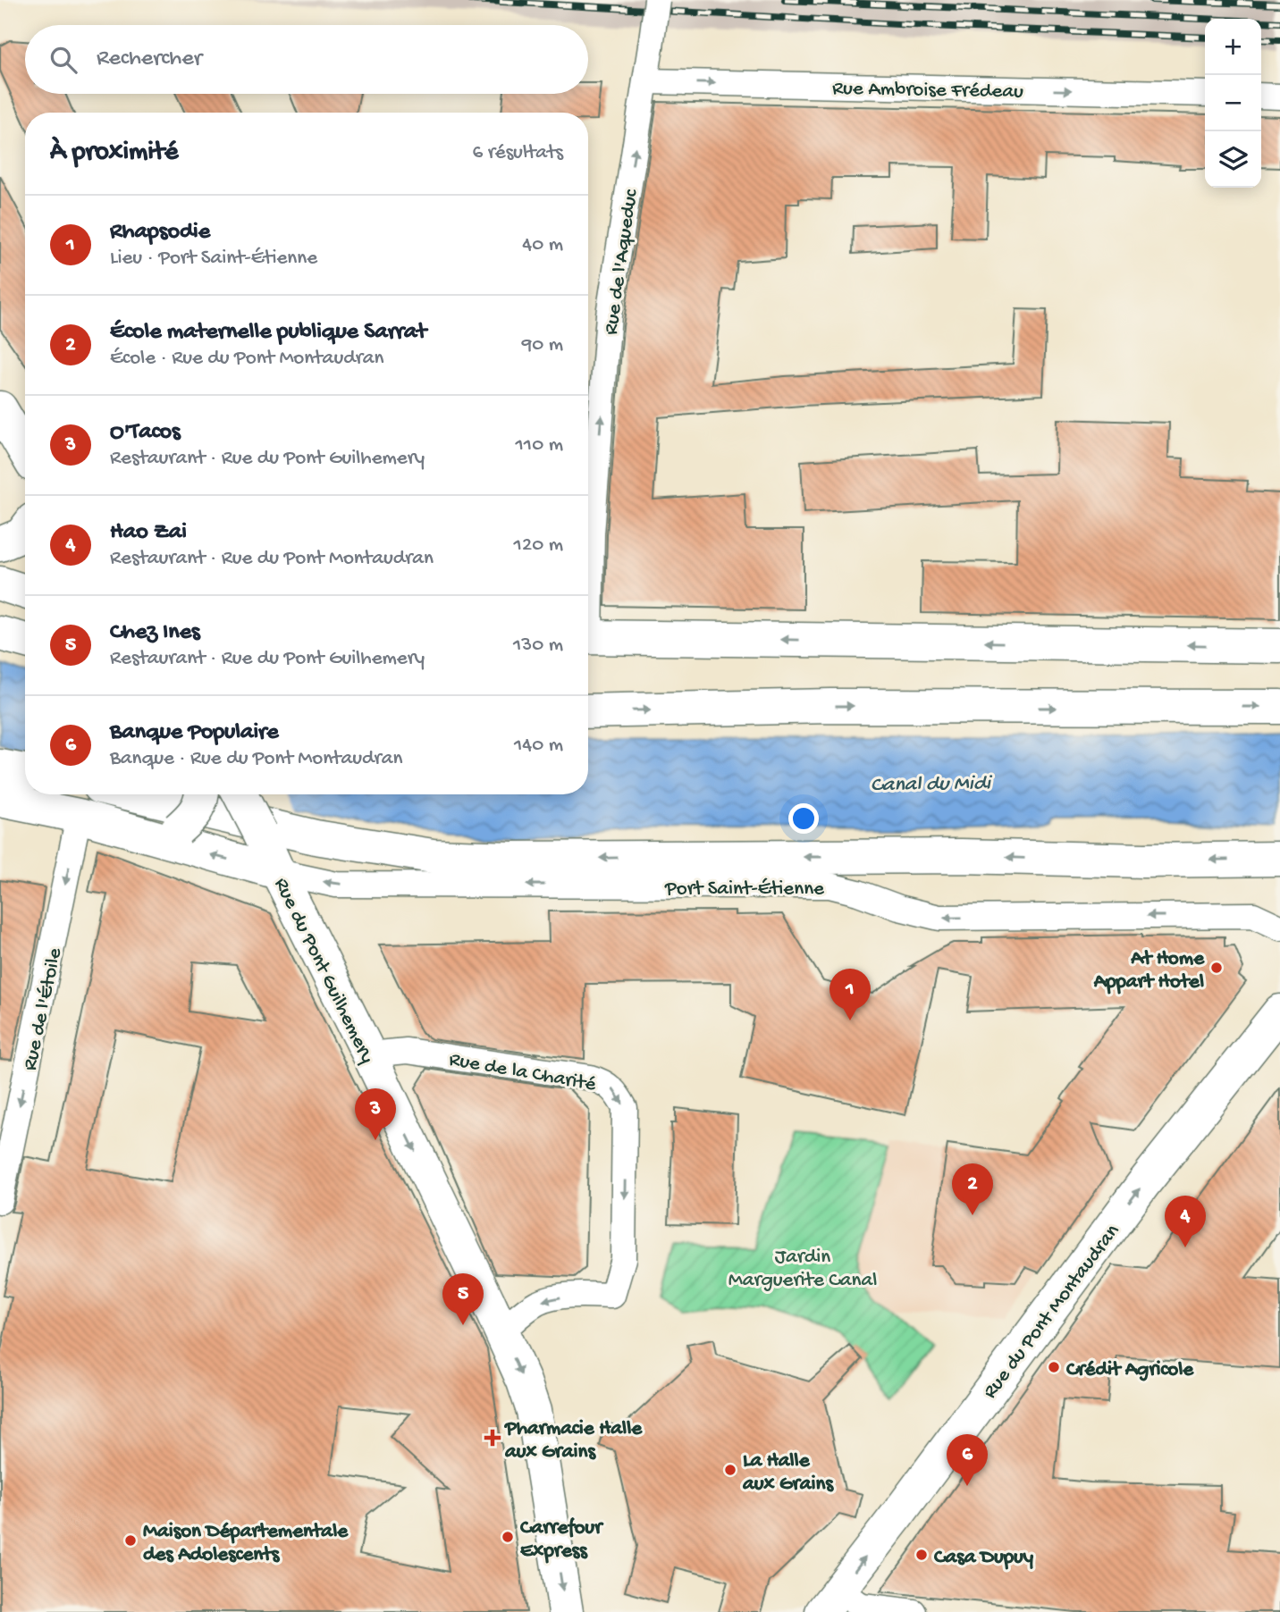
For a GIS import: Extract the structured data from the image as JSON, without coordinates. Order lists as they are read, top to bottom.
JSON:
{
  "streets": {
    "main road": ["Port Saint-Étienne", "Rue du Pont Guilhemery", "Rue du Pont Montaudran"],
    "street": [
      "Rue Ambroise Frédeau",
      "Rue de l'Aqueduc",
      "Rue de l'Étoile",
      "Rue de la Charité"
    ]
  },
  "crossings": [
    ["Rue Ambroise Frédeau", "Rue de l'Aqueduc"],
    ["Port Saint-Étienne", "Rue du Pont Guilhemery"],
    ["Rue du Pont Guilhemery", "Rue de la Charité"]
  ],
  "one_way": [
    "Rue Ambroise Frédeau",
    "Rue de l'Aqueduc",
    "Rue du Pont Guilhemery",
    "Rue de l'Étoile",
    "Rue du Pont Montaudran"
  ],
  "water": ["Canal du Midi"],
  "parks": ["Jardin Marguerite Canal"],
  "places": {
    "other": [
      "At Home Appart Hotel",
      "Crédit Agricole",
      "La Halle aux Grains",
      "Carrefour Express",
      "Maison Départementale des Adolescents",
      "Casa Dupuy"
    ],
    "health": ["Pharmacie Halle aux Grains"]
  },
  "page": {
    "map_buttons": ["+", "−"],
    "search": "Rechercher",
    "heading": ["À proximité", "6 résultats"],
    "list": [
      {
        "mark": "1",
        "name": "Rhapsodie",
        "note": "Lieu · Port Saint-Étienne",
        "value": "40 m"
      },
      {
        "mark": "2",
        "name": "École maternelle publique Sarrat",
        "note": "École · Rue du Pont Montaudran",
        "value": "90 m"
      },
      {
        "mark": "3",
        "name": "O'Tacos",
        "note": "Restaurant · Rue du Pont Guilhemery",
        "value": "110 m"
      },
      {
        "mark": "4",
        "name": "Hao Zai",
        "note": "Restaurant · Rue du Pont Montaudran",
        "value": "120 m"
      },
      {
        "mark": "5",
        "name": "Chez Ines",
        "note": "Restaurant · Rue du Pont Guilhemery",
        "value": "130 m"
      },
      {
        "mark": "6",
        "name": "Banque Populaire",
        "note": "Banque · Rue du Pont Montaudran",
        "value": "140 m"
      }
    ],
    "pins": [
      "1",
      "3",
      "2",
      "4",
      "5",
      "6"
    ]
  }
}
